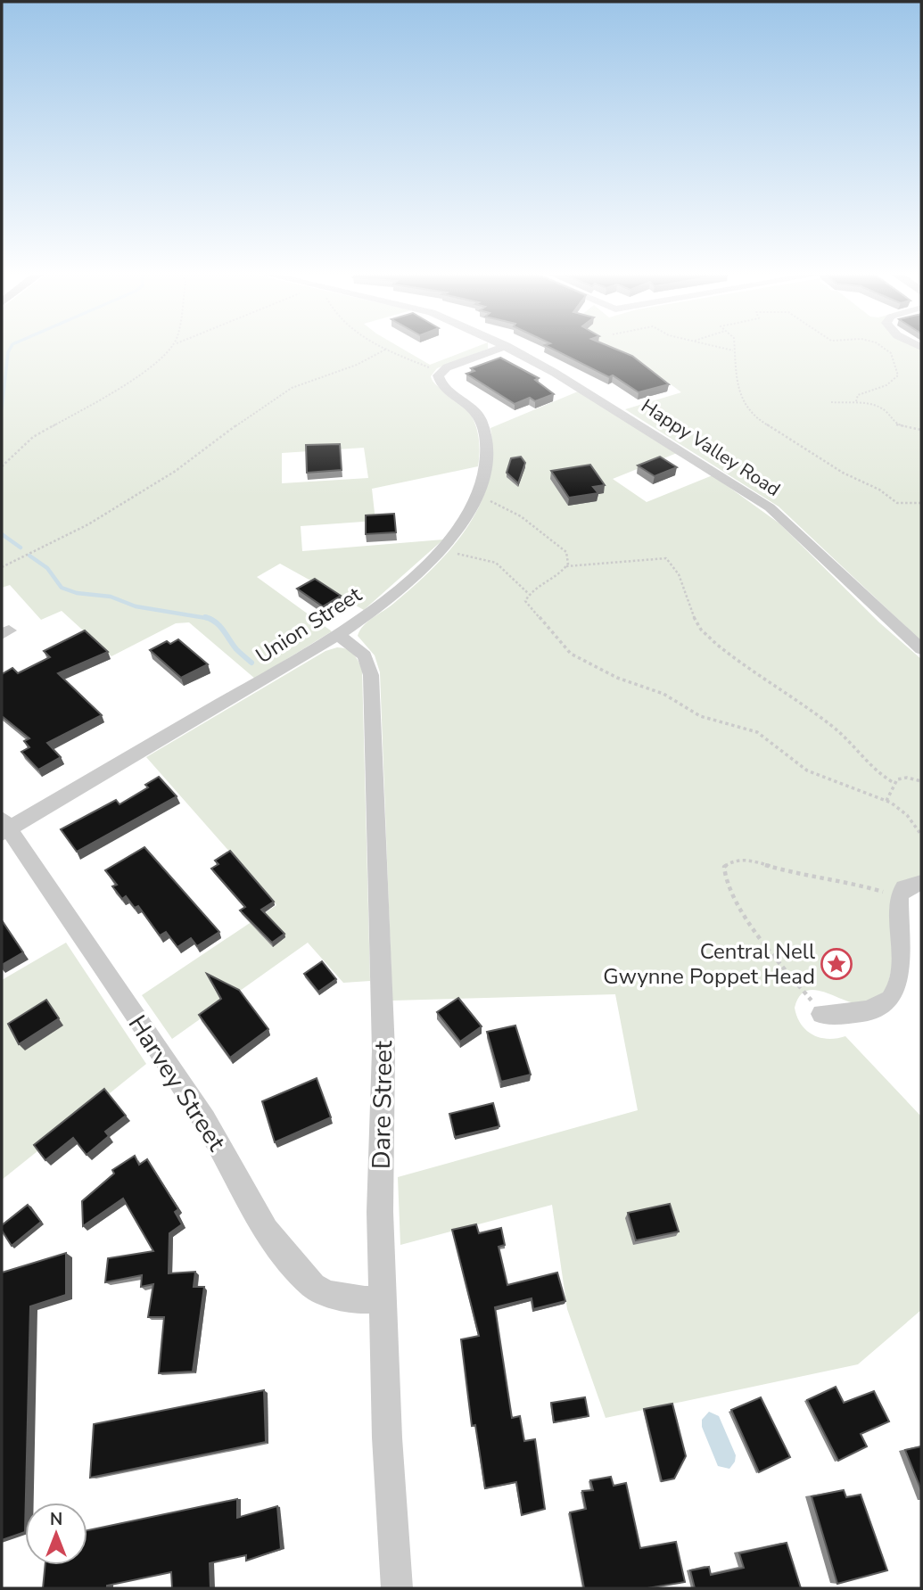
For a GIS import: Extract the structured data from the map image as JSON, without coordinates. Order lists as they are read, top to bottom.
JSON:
{
  "streets": {
    "street": [
      "Happy Valley Road",
      "Union Street",
      "Harvey Street",
      "Dare Street"
    ]
  },
  "crossings": [
    ["Union Street", "Harvey Street"],
    ["Union Street", "Dare Street"],
    ["Harvey Street", "Dare Street"]
  ],
  "places": {
    "place": ["Central Nell Gwynne Poppet Head"]
  },
  "north": "top"
}
